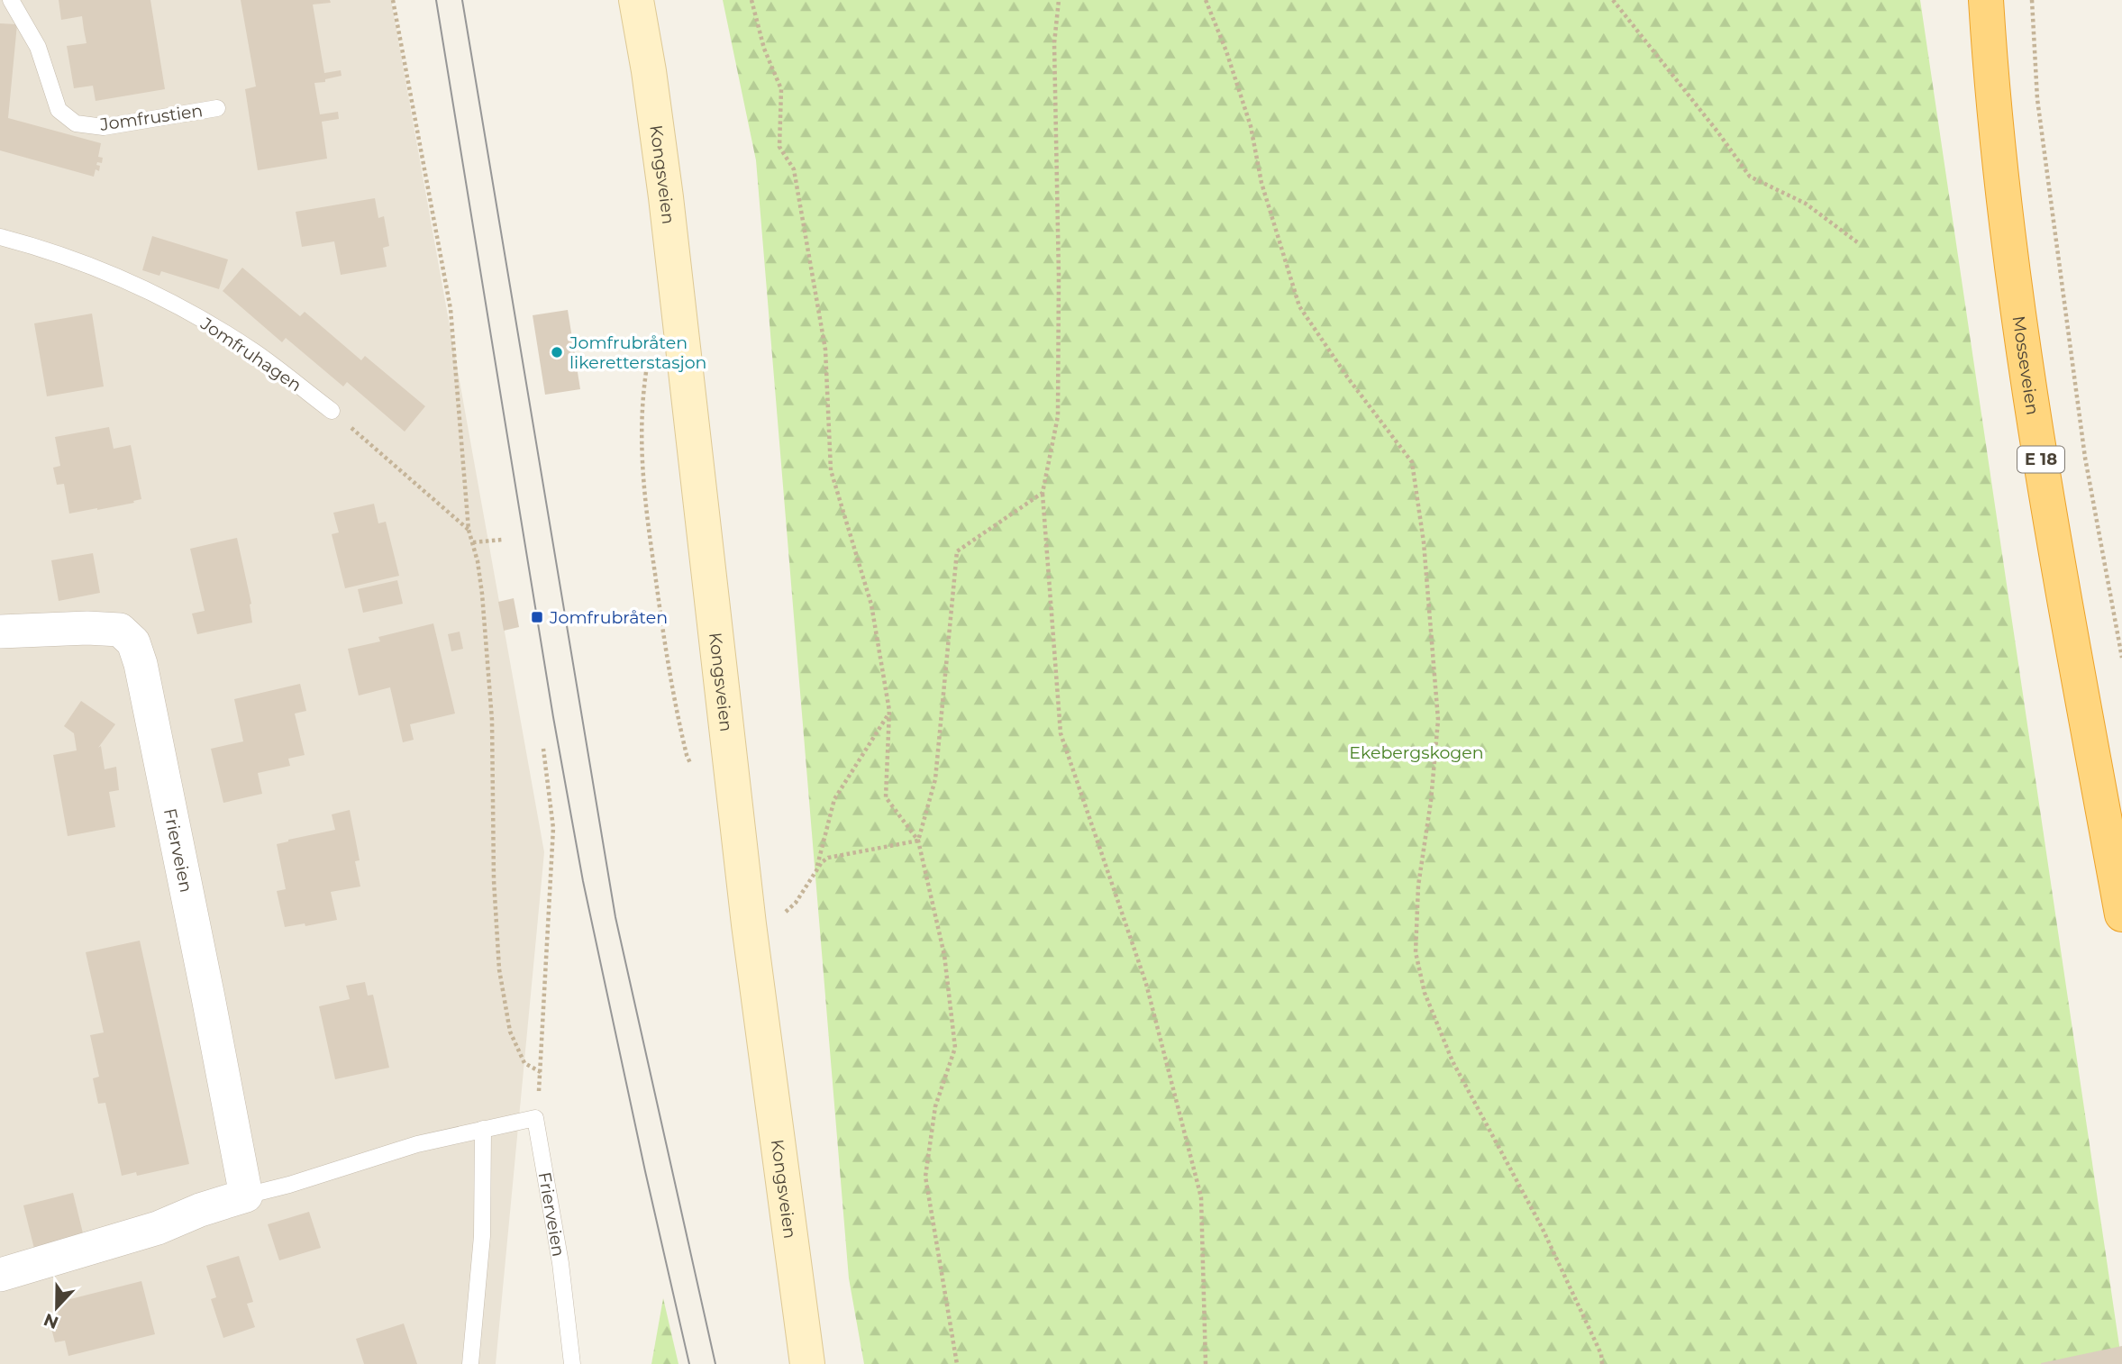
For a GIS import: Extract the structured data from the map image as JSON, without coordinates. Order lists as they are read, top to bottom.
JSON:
{
  "streets": {
    "highway": ["Mosseveien", "E 18"],
    "main road": ["Kongsveien"],
    "street": ["Frierveien"],
    "lane": ["Jomfrustien", "Jomfruhagen"]
  },
  "parks": ["Ekebergskogen"],
  "places": {
    "other": ["Jomfrubråten likeretterstasjon"],
    "transit": ["Jomfrubråten"]
  },
  "north": "bottom"
}
